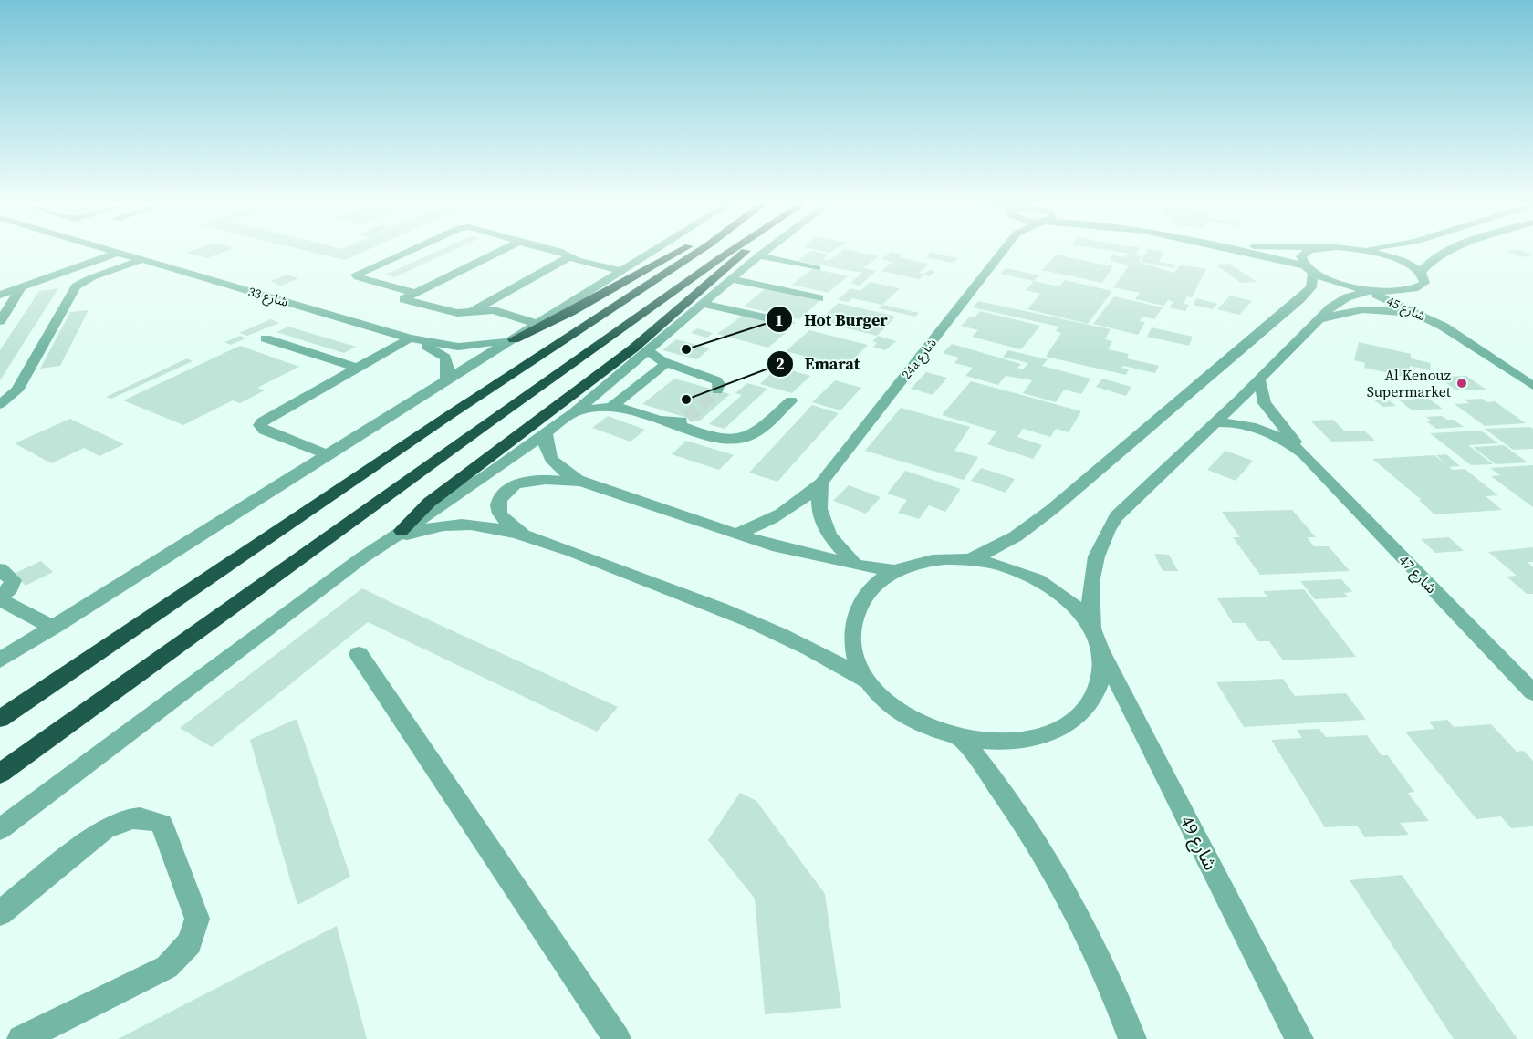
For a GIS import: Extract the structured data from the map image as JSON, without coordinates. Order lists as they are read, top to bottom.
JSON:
{
  "streets": {
    "street": [
      "شارع 33",
      "شارع 45",
      "24a شارع",
      "شارع 47",
      "شارع 49"
    ]
  },
  "places": ["Hot Burger", "Al Kenouz Supermarket", "Emarat"]
}
